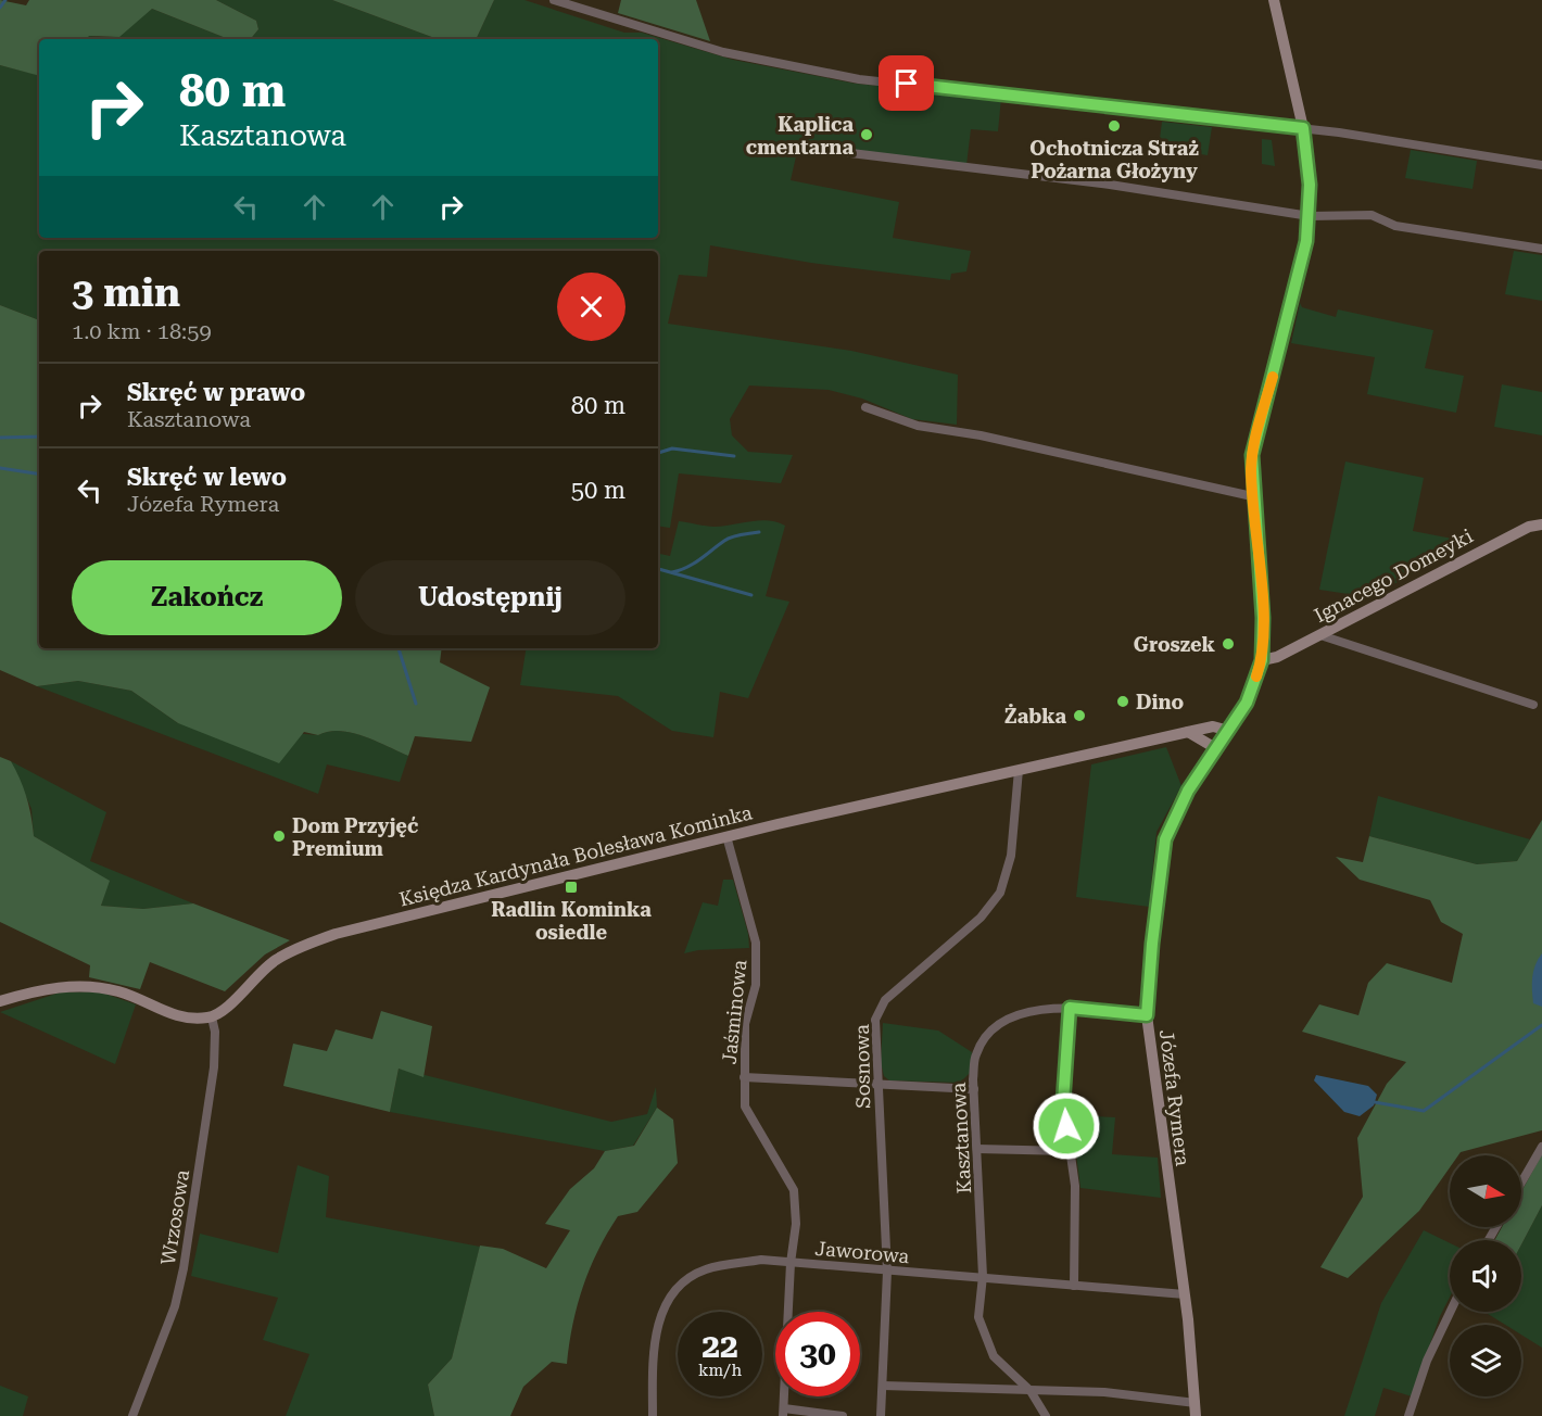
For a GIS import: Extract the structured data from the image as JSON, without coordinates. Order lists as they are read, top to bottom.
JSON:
{
  "streets": {
    "street": [
      "Ignacego Domeyki",
      "Księdza Kardynała Bolesława Kominka",
      "Jaśminowa",
      "Sosnowa",
      "Józefa Rymera",
      "Kasztanowa",
      "Wrzosowa",
      "Jaworowa"
    ]
  },
  "crossings": [
    ["Ignacego Domeyki", "Józefa Rymera"],
    ["Księdza Kardynała Bolesława Kominka", "Jaśminowa"],
    ["Księdza Kardynała Bolesława Kominka", "Sosnowa"],
    ["Księdza Kardynała Bolesława Kominka", "Józefa Rymera"],
    ["Księdza Kardynała Bolesława Kominka", "Wrzosowa"],
    ["Jaśminowa", "Jaworowa"],
    ["Sosnowa", "Jaworowa"],
    ["Józefa Rymera", "Kasztanowa"],
    ["Józefa Rymera", "Jaworowa"],
    ["Kasztanowa", "Jaworowa"]
  ],
  "places": {
    "other": [
      "Ochotnicza Straż Pożarna Głożyny",
      "Kaplica cmentarna",
      "Groszek",
      "Dino",
      "Żabka",
      "Dom Przyjęć Premium"
    ],
    "transit": ["Radlin Kominka osiedle"]
  },
  "north": "right",
  "page": {
    "turn": ["80 m", "Kasztanowa"],
    "heading": ["3 min", "1.0 km · 18:59"],
    "list": [
      {
        "name": "Skręć w prawo",
        "note": "Kasztanowa",
        "value": "80 m"
      },
      {
        "name": "Skręć w lewo",
        "note": "Józefa Rymera",
        "value": "50 m"
      }
    ],
    "buttons": ["Zakończ", "Udostępnij"],
    "speed": "22 km/h",
    "limit": "30"
  }
}
